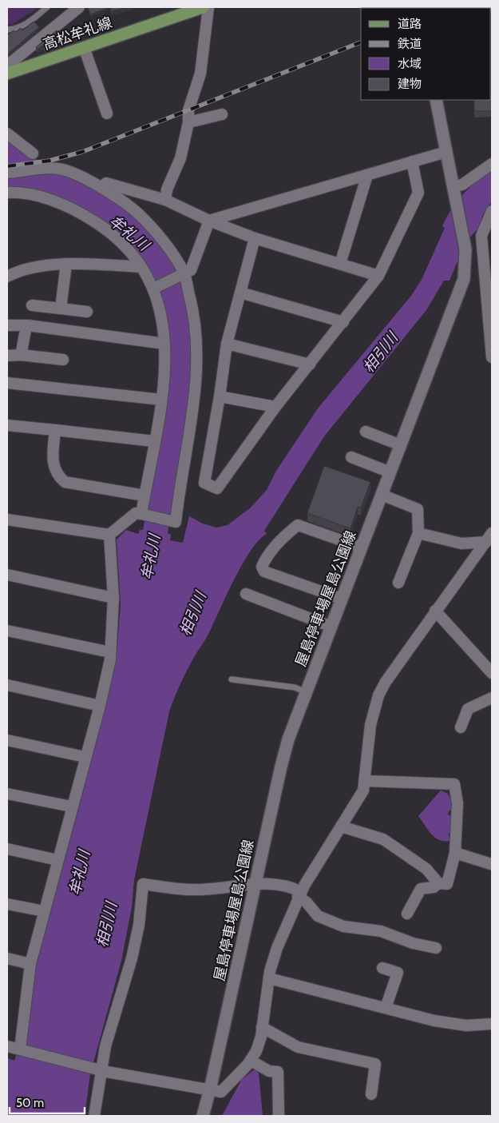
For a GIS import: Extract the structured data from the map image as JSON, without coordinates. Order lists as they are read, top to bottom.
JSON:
{
  "streets": {
    "main road": ["高松牟礼線", "屋島停車場屋島公園線"]
  },
  "water": ["牟礼川", "相引川"],
  "legend": [
    "道路",
    "鉄道",
    "水域",
    "建物"
  ],
  "scale_bar": "50 m"
}
